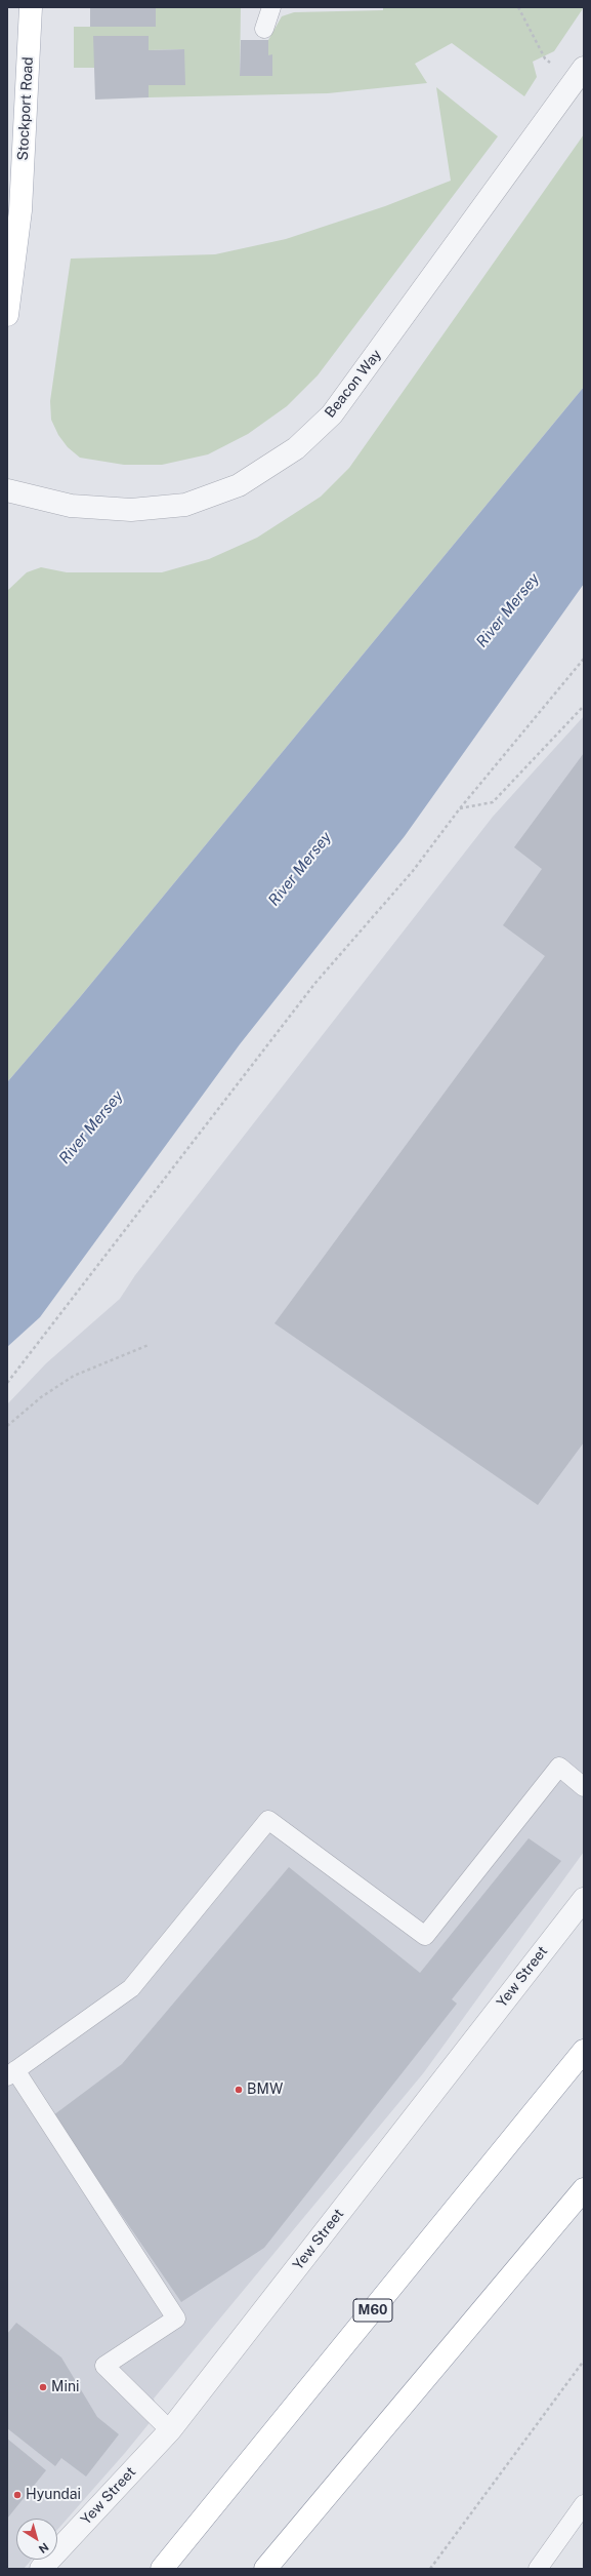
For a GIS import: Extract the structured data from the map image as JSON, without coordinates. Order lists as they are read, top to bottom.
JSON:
{
  "streets": {
    "main road": ["Stockport Road", "M60"],
    "street": ["Beacon Way", "Yew Street"]
  },
  "water": ["River Mersey"],
  "places": ["BMW", "Mini", "Hyundai"],
  "north": "bottom right"
}
